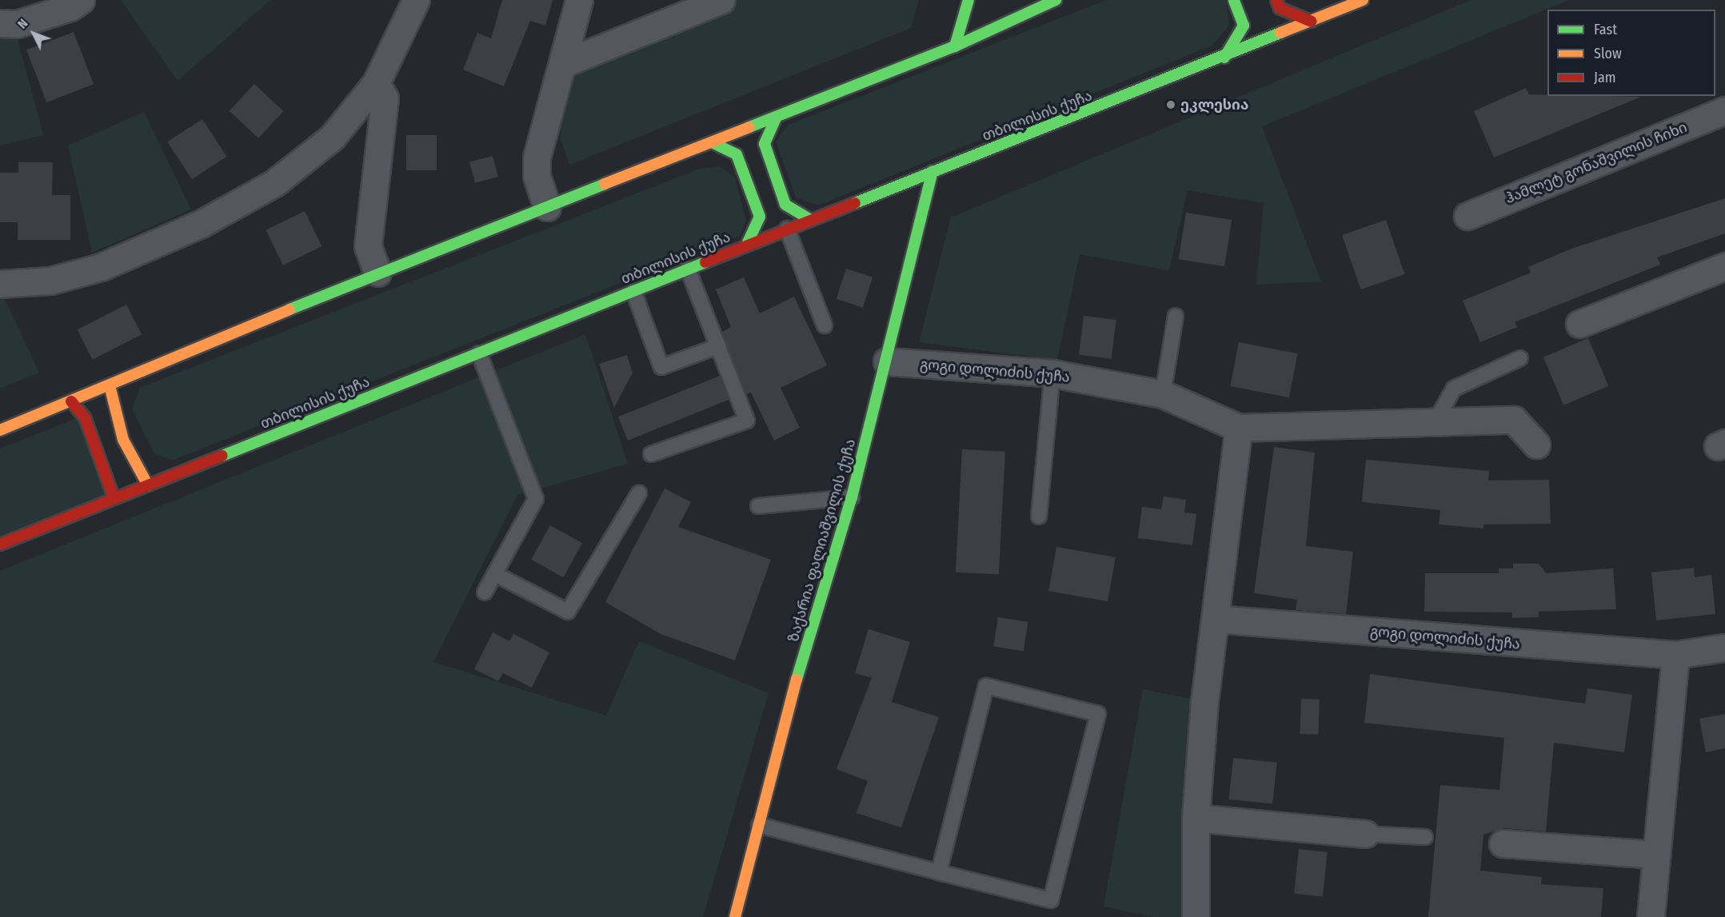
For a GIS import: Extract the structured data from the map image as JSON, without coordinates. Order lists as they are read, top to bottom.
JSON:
{
  "streets": {
    "main road": ["თბილისის ქუჩა", "ზაქარია ფალიაშვილის ქუჩა"],
    "street": ["ჰამლეტ გონაშვილის ჩიხი", "გოგი დოლიძის ქუჩა"]
  },
  "crossings": [
    ["თბილისის ქუჩა", "ზაქარია ფალიაშვილის ქუჩა"],
    ["გოგი დოლიძის ქუჩა", "ზაქარია ფალიაშვილის ქუჩა"]
  ],
  "places": ["ეკლესია"],
  "legend": ["Fast", "Slow", "Jam"],
  "north": "top left"
}
